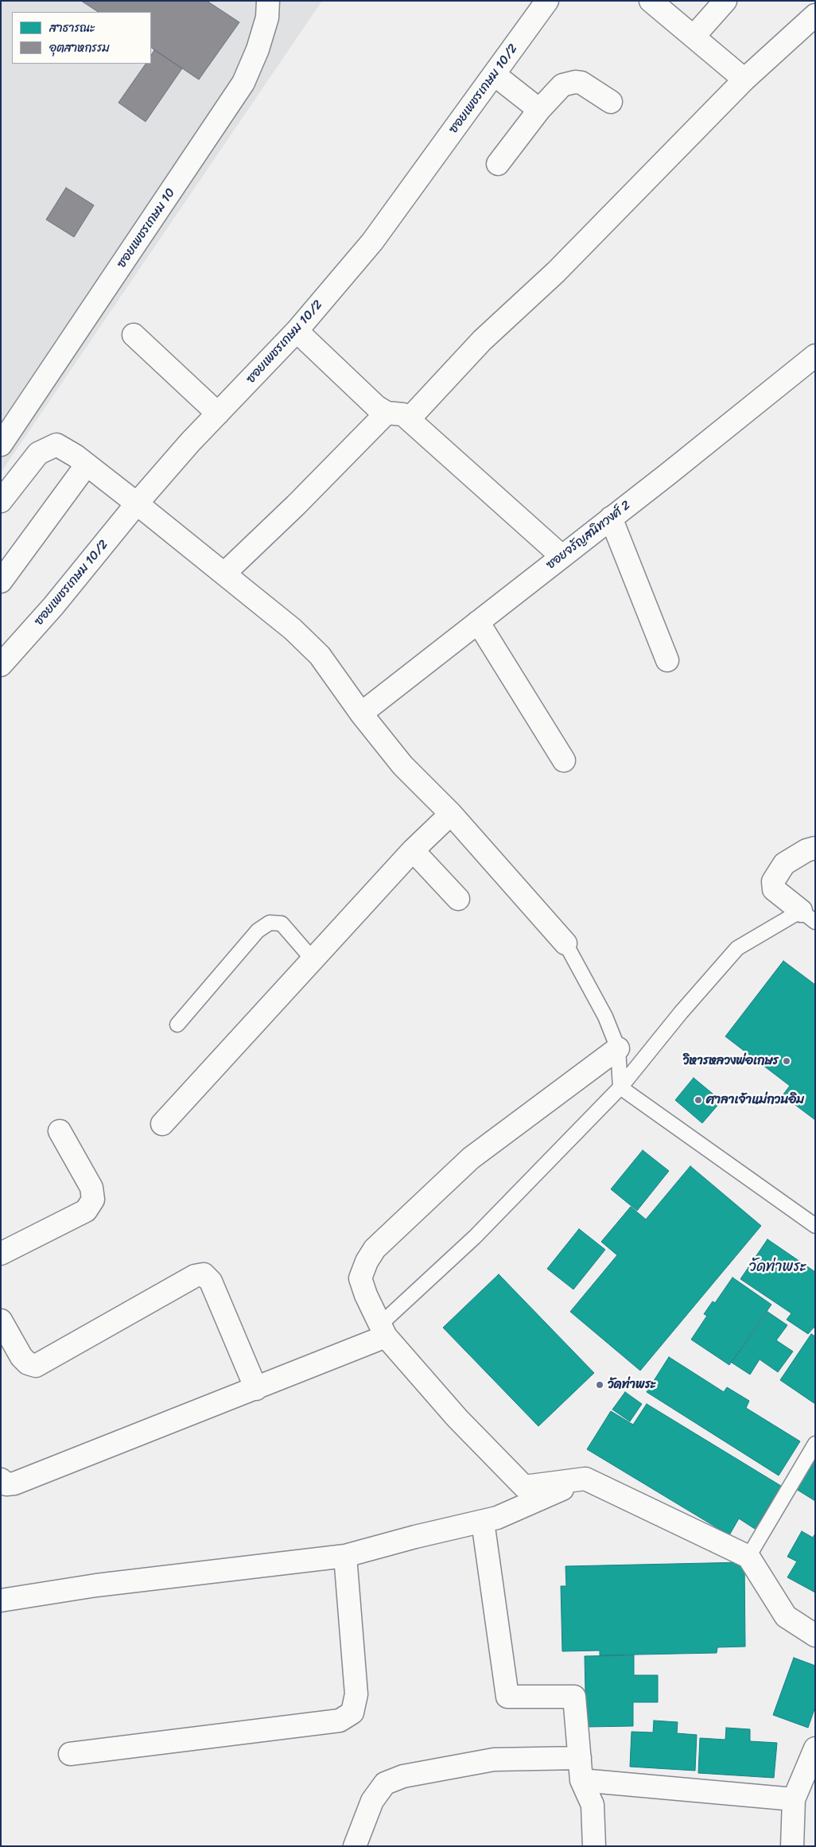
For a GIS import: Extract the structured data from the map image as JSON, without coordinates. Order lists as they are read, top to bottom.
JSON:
{
  "streets": {
    "street": ["ซอยเพชรเกษม 10/2", "ซอยเพชรเกษม 10", "ซอยจรัญสนิทวงศ์ 2"]
  },
  "districts": ["วัดท่าพระ"],
  "places": ["วิหารหลวงพ่อเกษร", "ศาลาเจ้าแม่กวนอิม", "วัดท่าพระ"],
  "legend": ["สาธารณะ", "อุตสาหกรรม"]
}
